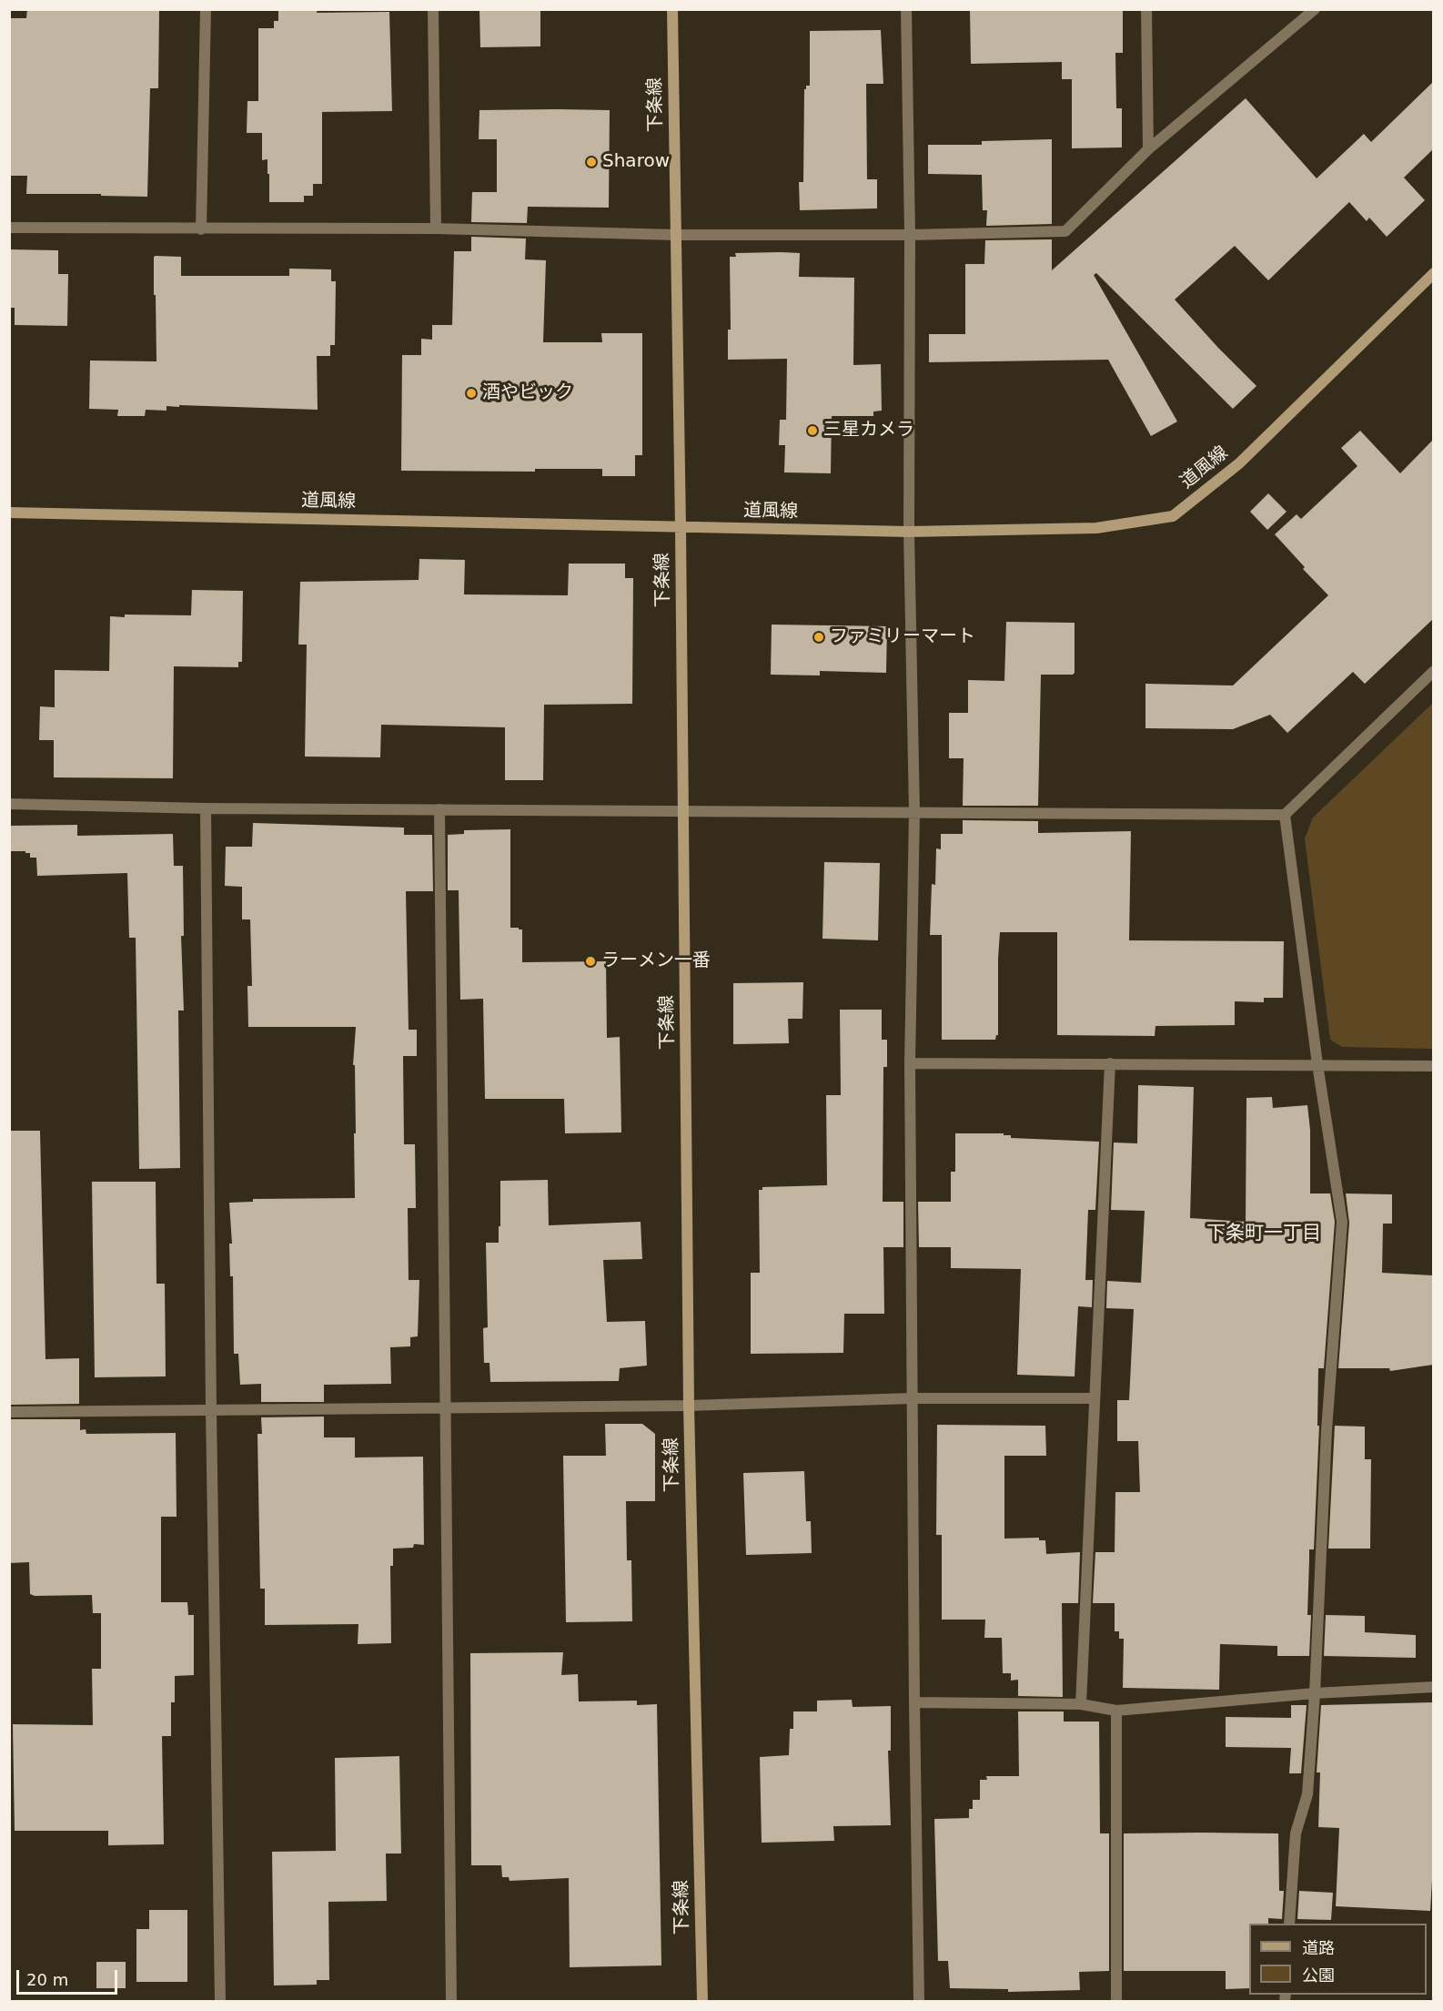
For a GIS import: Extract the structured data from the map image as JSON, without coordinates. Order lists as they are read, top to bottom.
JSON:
{
  "streets": {
    "street": ["下条線", "道風線"]
  },
  "crossings": [
    ["下条線", "道風線"]
  ],
  "districts": ["下条町一丁目"],
  "places": [
    "Sharow",
    "酒やビック",
    "三星カメラ",
    "ファミリーマート",
    "ラーメン一番"
  ],
  "legend": ["道路", "公園"],
  "scale_bar": "20 m"
}
